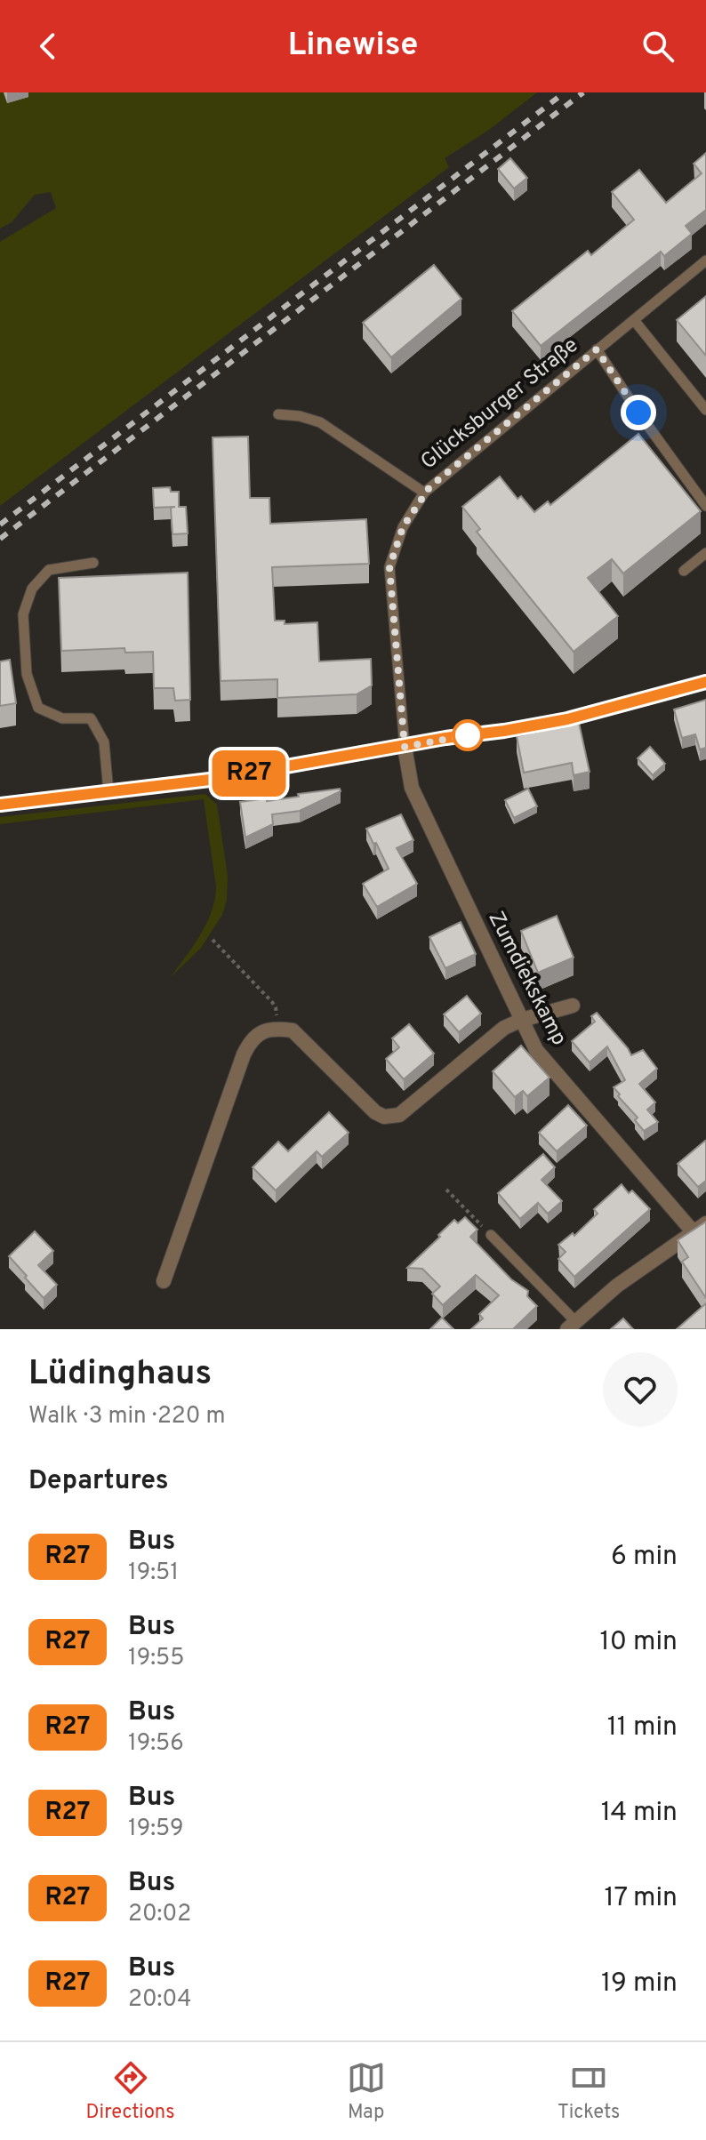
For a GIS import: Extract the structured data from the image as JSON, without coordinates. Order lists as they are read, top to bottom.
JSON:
{
  "streets": {
    "street": ["Zumdiekskamp"],
    "lane": ["Glücksburger Straße"]
  },
  "crossings": [
    ["Glücksburger Straße", "Zumdiekskamp"]
  ],
  "lines": ["bus line R27"],
  "page": {
    "header": "Linewise",
    "on_map": "R27",
    "heading": [
      ["Lüdinghaus", "Walk · 3 min · 220 m"],
      "Departures"
    ],
    "list": [
      {
        "mark": "R27",
        "name": "Bus",
        "note": "19:51",
        "value": "6 min"
      },
      {
        "mark": "R27",
        "name": "Bus",
        "note": "19:55",
        "value": "10 min"
      },
      {
        "mark": "R27",
        "name": "Bus",
        "note": "19:56",
        "value": "11 min"
      },
      {
        "mark": "R27",
        "name": "Bus",
        "note": "19:59",
        "value": "14 min"
      },
      {
        "mark": "R27",
        "name": "Bus",
        "note": "20:02",
        "value": "17 min"
      },
      {
        "mark": "R27",
        "name": "Bus",
        "note": "20:04",
        "value": "19 min"
      }
    ],
    "tabs": ["Directions", "Map", "Tickets"]
  }
}
